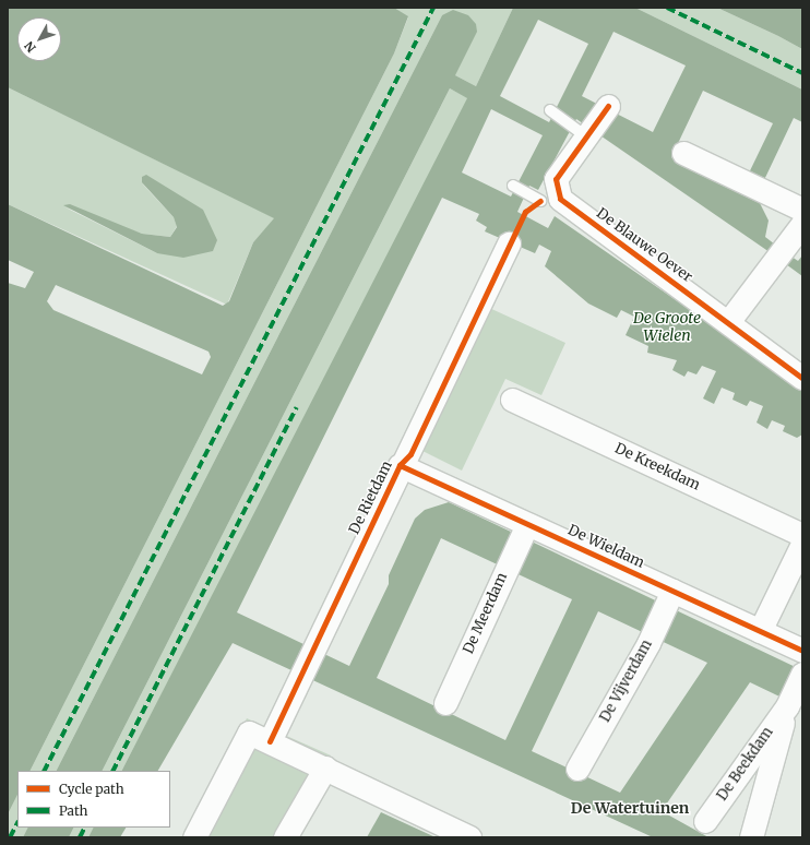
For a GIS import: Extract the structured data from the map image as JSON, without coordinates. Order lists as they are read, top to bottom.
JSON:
{
  "streets": {
    "street": [
      "De Blauwe Oever",
      "De Kreekdam",
      "De Rietdam",
      "De Wieldam",
      "De Meerdam",
      "De Vijverdam",
      "De Beekdam"
    ]
  },
  "crossings": [
    ["De Rietdam", "De Wieldam"],
    ["De Wieldam", "De Meerdam"],
    ["De Wieldam", "De Vijverdam"]
  ],
  "districts": ["De Watertuinen"],
  "water": ["De Groote Wielen"],
  "legend": ["Cycle path", "Path"],
  "north": "bottom left"
}
